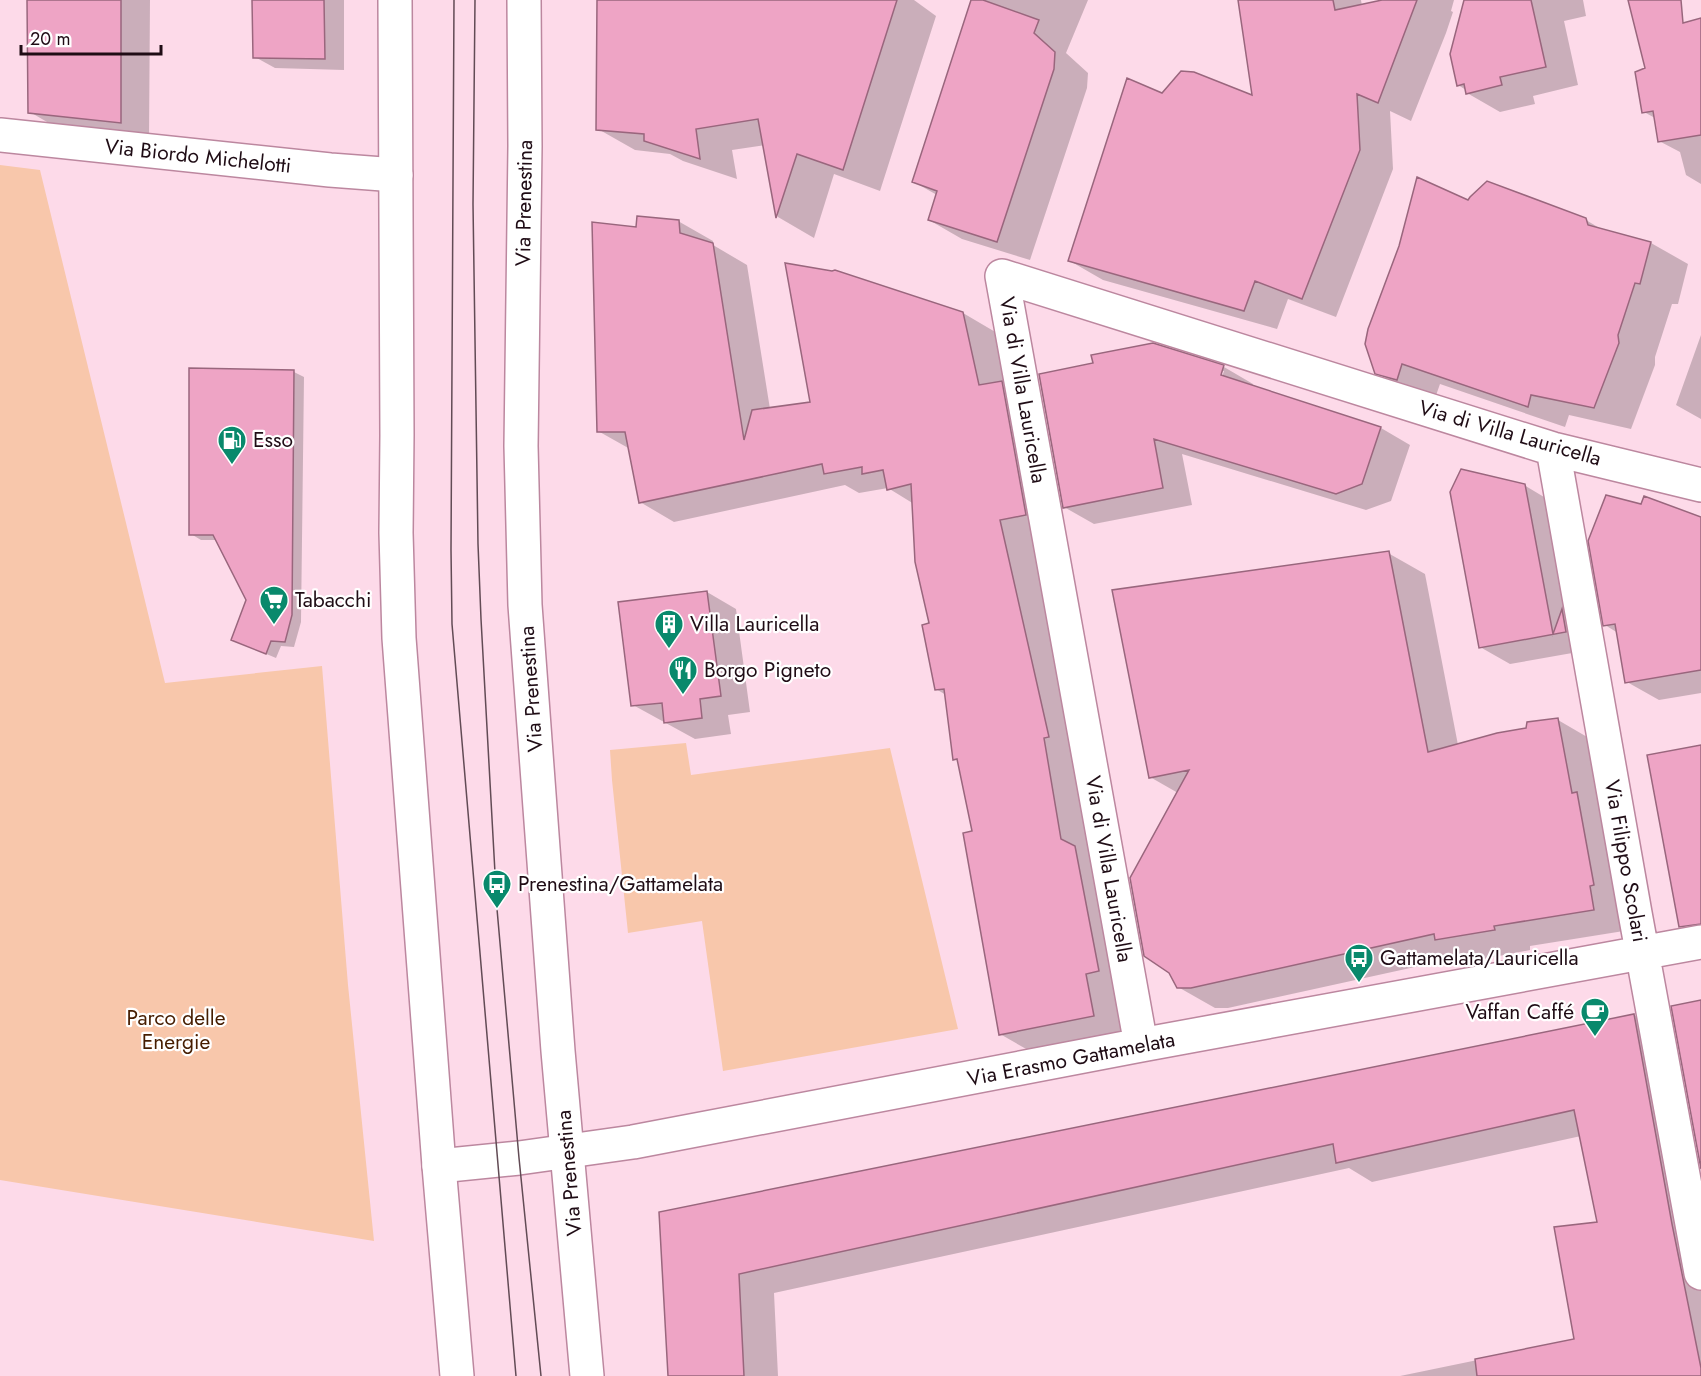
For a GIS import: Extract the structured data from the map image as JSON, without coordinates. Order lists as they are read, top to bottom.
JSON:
{
  "streets": {
    "street": [
      "Via Biordo Michelotti",
      "Via Prenestina",
      "Via di Villa Lauricella",
      "Via Filippo Scolari",
      "Via Erasmo Gattamelata"
    ]
  },
  "crossings": [
    ["Via Prenestina", "Via Erasmo Gattamelata"],
    ["Via di Villa Lauricella", "Via Filippo Scolari"],
    ["Via di Villa Lauricella", "Via Erasmo Gattamelata"],
    ["Via Filippo Scolari", "Via Erasmo Gattamelata"]
  ],
  "parks": ["Parco delle Energie"],
  "places": {
    "fuel station": ["Esso"],
    "supermarket": ["Tabacchi"],
    "building": ["Villa Lauricella"],
    "restaurant": ["Borgo Pigneto"],
    "bus stop": ["Prenestina/Gattamelata", "Gattamelata/Lauricella"],
    "cafe": ["Vaffan Caffé"]
  },
  "scale_bar": "20 m"
}
